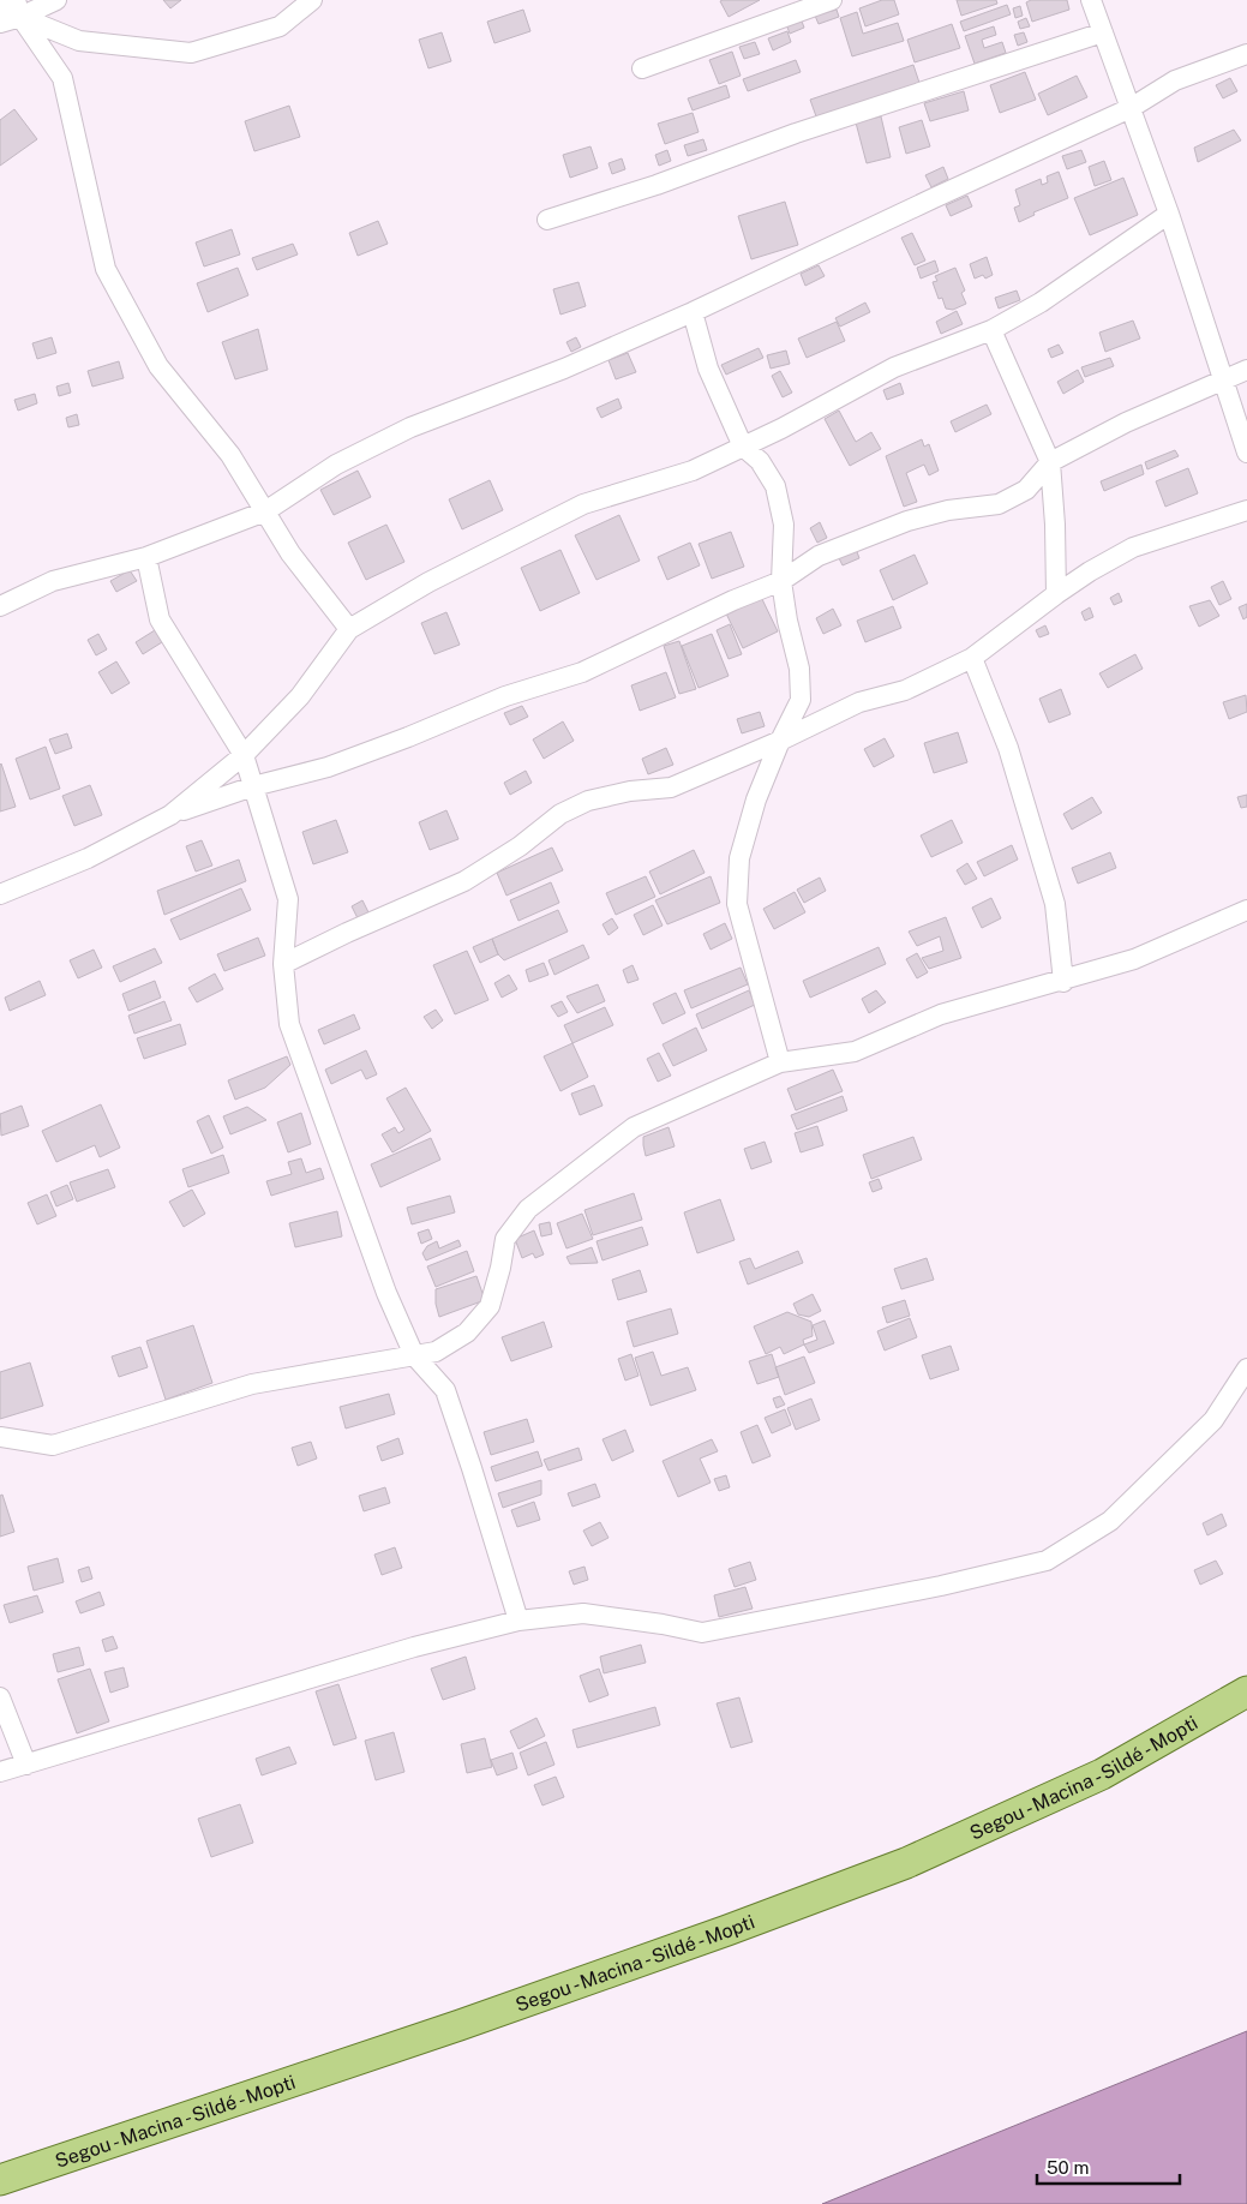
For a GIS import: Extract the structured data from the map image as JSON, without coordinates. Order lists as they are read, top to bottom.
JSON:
{
  "streets": {
    "main road": ["Segou - Macina - Sildé - Mopti"]
  },
  "scale_bar": "50 m"
}
